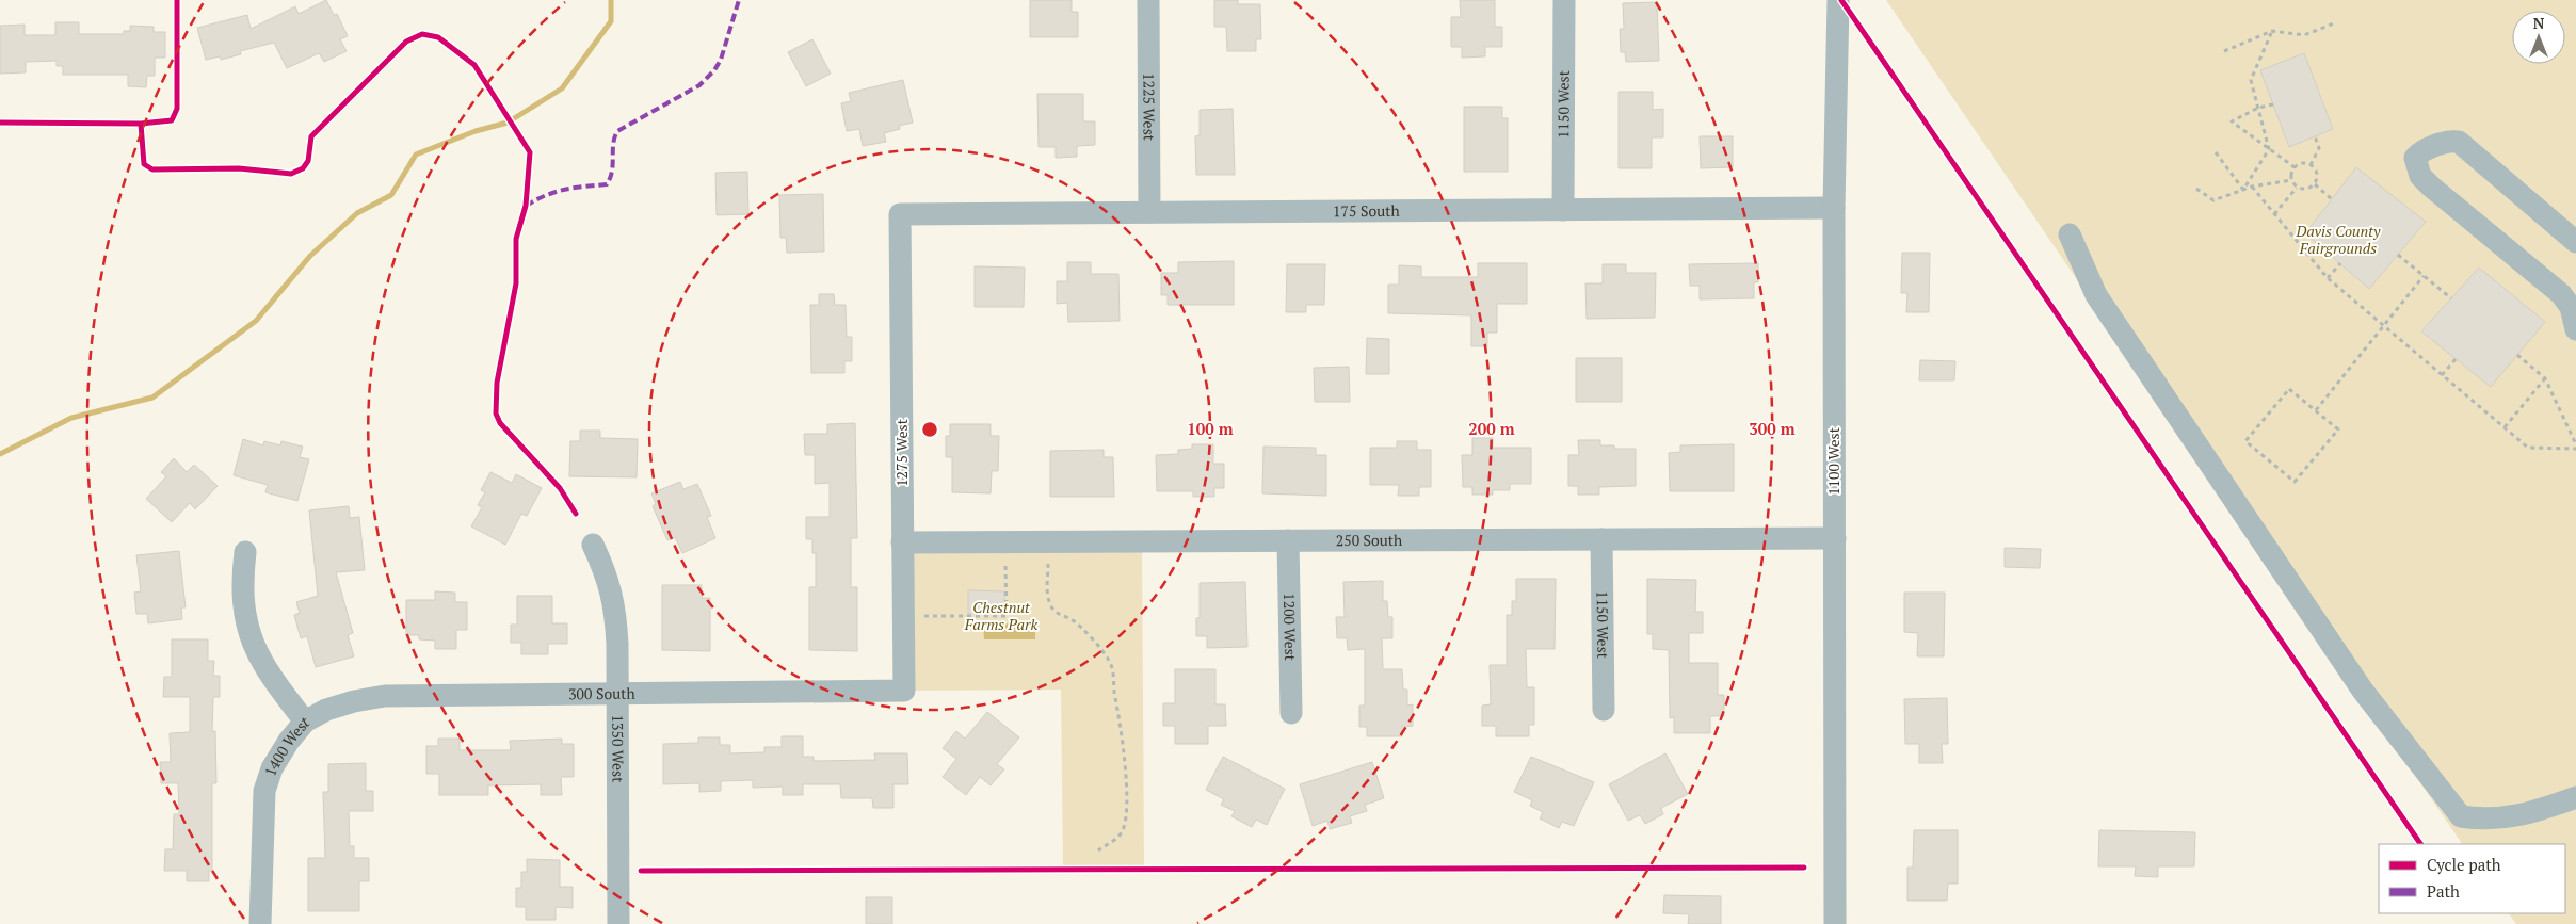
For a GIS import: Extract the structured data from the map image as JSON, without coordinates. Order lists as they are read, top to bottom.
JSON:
{
  "streets": {
    "street": [
      "1150 West",
      "1225 West",
      "175 South",
      "1275 West",
      "1100 West",
      "250 South",
      "1200 West",
      "300 South",
      "1400 West",
      "1350 West"
    ]
  },
  "crossings": [
    ["1150 West", "175 South"],
    ["1150 West", "250 South"],
    ["1225 West", "175 South"],
    ["175 South", "1275 West"],
    ["175 South", "1100 West"],
    ["1275 West", "250 South"],
    ["1275 West", "300 South"],
    ["1100 West", "250 South"],
    ["250 South", "1200 West"],
    ["300 South", "1400 West"],
    ["300 South", "1350 West"]
  ],
  "parks": ["Davis County Fairgrounds", "Chestnut Farms Park"],
  "legend": ["Cycle path", "Path"],
  "north": "top",
  "rings": ["100 m", "200 m", "300 m"]
}
